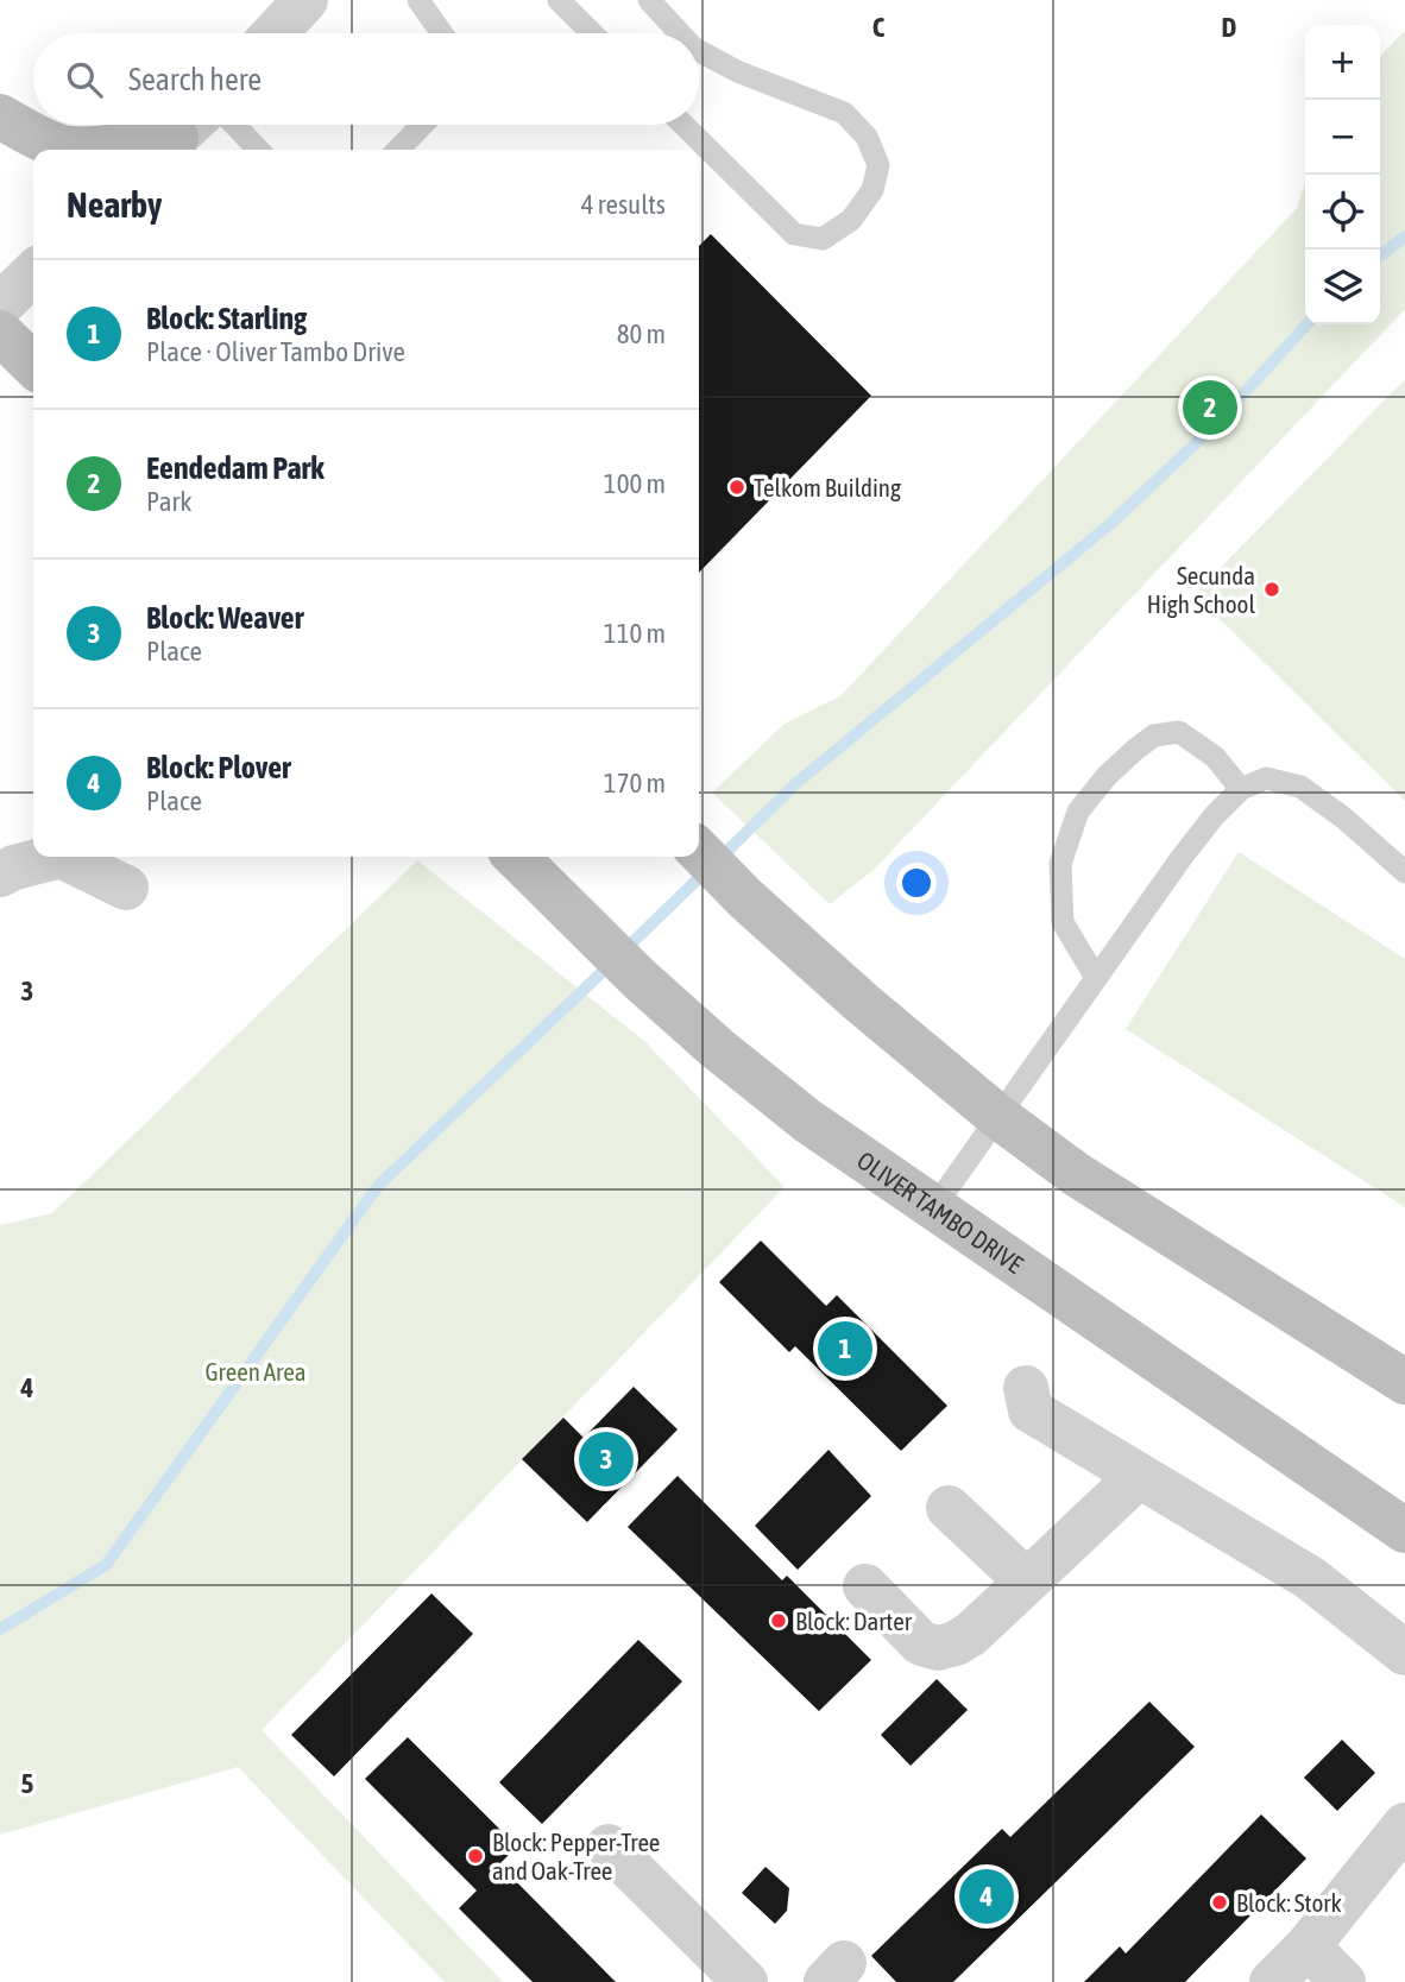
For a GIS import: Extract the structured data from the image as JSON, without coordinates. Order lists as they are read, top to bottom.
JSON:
{
  "streets": {
    "street": ["OLIVER TAMBO DRIVE"]
  },
  "parks": ["Green Area"],
  "places": [
    "Telkom Building",
    "Secunda High School",
    "Block: Darter",
    "Block: Pepper-Tree and Oak-Tree",
    "Block: Stork"
  ],
  "page": {
    "map_buttons": ["+", "−"],
    "search": "Search here",
    "heading": ["Nearby", "4 results"],
    "list": [
      {
        "mark": "1",
        "name": "Block: Starling",
        "note": "Place · Oliver Tambo Drive",
        "value": "80 m"
      },
      {
        "mark": "2",
        "name": "Eendedam Park",
        "note": "Park",
        "value": "100 m"
      },
      {
        "mark": "3",
        "name": "Block: Weaver",
        "note": "Place",
        "value": "110 m"
      },
      {
        "mark": "4",
        "name": "Block: Plover",
        "note": "Place",
        "value": "170 m"
      }
    ],
    "pins": [
      "2",
      "1",
      "3",
      "4"
    ]
  },
  "grid": {
    "columns": ["C", "D"],
    "rows": ["3", "4", "5"]
  }
}
